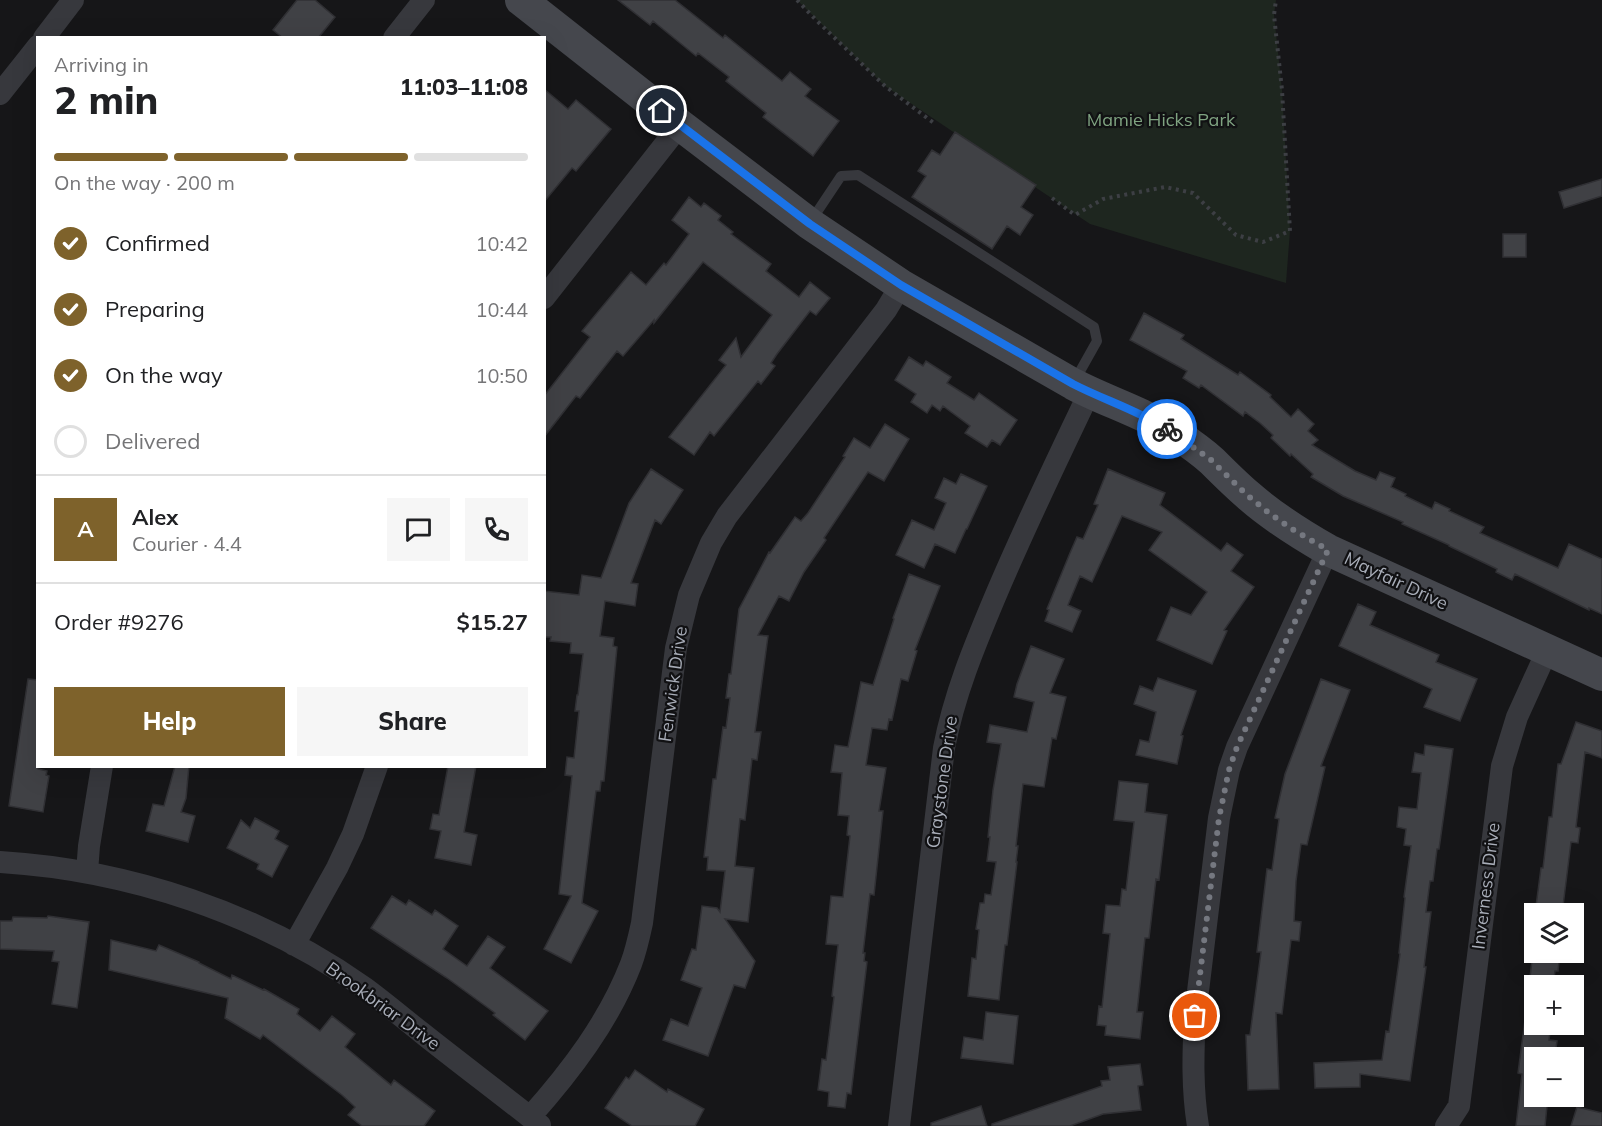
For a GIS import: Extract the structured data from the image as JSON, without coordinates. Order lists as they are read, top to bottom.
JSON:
{
  "streets": {
    "street": [
      "Mayfair Drive",
      "Fenwick Drive",
      "Graystone Drive",
      "Inverness Drive",
      "Brookbriar Drive"
    ]
  },
  "crossings": [
    ["Mayfair Drive", "Fenwick Drive"],
    ["Mayfair Drive", "Graystone Drive"],
    ["Mayfair Drive", "Inverness Drive"],
    ["Fenwick Drive", "Brookbriar Drive"]
  ],
  "parks": ["Mamie Hicks Park"],
  "page": {
    "heading": ["2 min", "Arriving in", "11:03–11:08"],
    "panel": [
      "Alex",
      "Courier · 4.4",
      "Order #9276",
      "$15.27"
    ],
    "bar": "On the way · 200 m",
    "list": [
      ["Confirmed", "10:42"],
      ["Preparing", "10:44"],
      ["On the way", "10:50"],
      "Delivered"
    ],
    "round": "A",
    "buttons": ["Help", "Share"],
    "map_buttons": ["+", "−"]
  }
}
